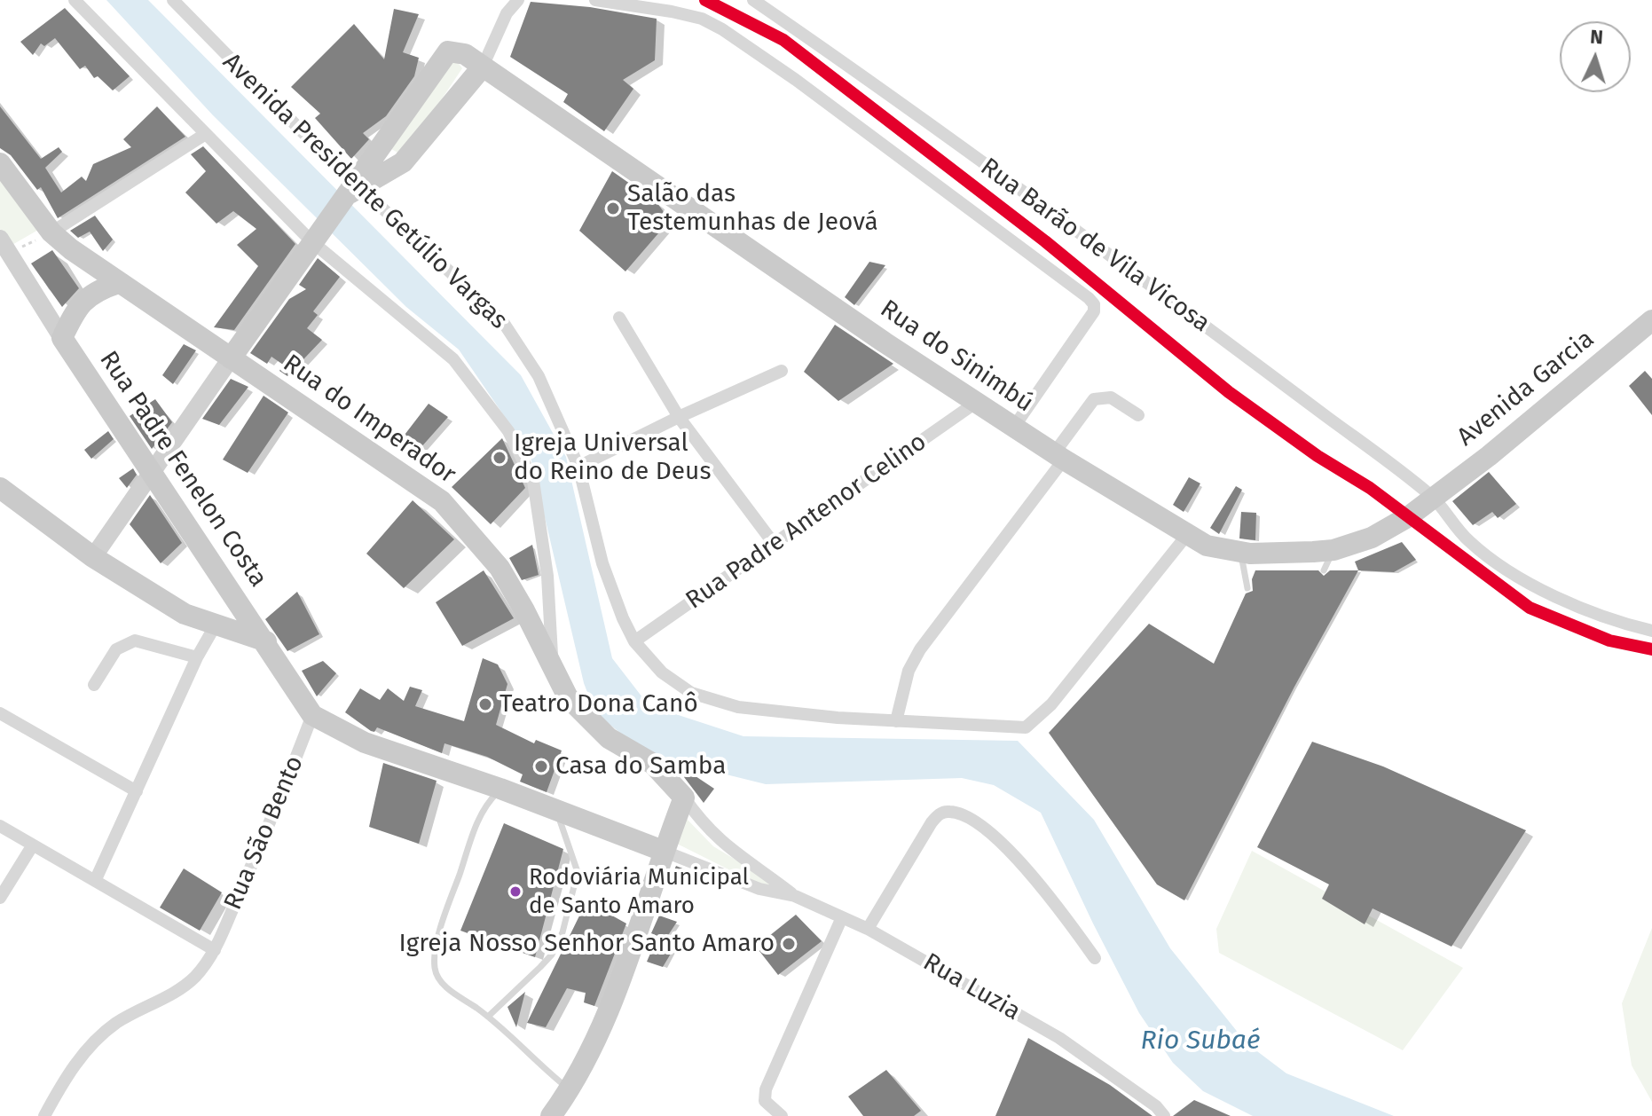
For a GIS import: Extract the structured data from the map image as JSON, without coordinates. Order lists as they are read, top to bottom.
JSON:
{
  "streets": {
    "main road": [
      "Rua do Sinimbú",
      "Avenida Garcia",
      "Rua do Imperador",
      "Rua Padre Fenelon Costa"
    ],
    "street": [
      "Avenida Presidente Getúlio Vargas",
      "Rua Barão de Vila Vicosa",
      "Rua Padre Antenor Celino",
      "Rua São Bento",
      "Rua Luzia"
    ]
  },
  "crossings": [
    ["Avenida Presidente Getúlio Vargas", "Rua do Sinimbú"],
    ["Avenida Presidente Getúlio Vargas", "Rua Padre Antenor Celino"],
    ["Rua Barão de Vila Vicosa", "Rua do Sinimbú"],
    ["Rua Barão de Vila Vicosa", "Avenida Garcia"],
    ["Rua do Sinimbú", "Avenida Garcia"],
    ["Rua do Sinimbú", "Rua Padre Antenor Celino"],
    ["Rua do Imperador", "Rua Luzia"],
    ["Rua Padre Fenelon Costa", "Rua São Bento"]
  ],
  "water": ["Rio Subaé"],
  "places": [
    "Salão das Testemunhas de Jeová",
    "Igreja Universal do Reino de Deus",
    "Teatro Dona Canô",
    "Casa do Samba",
    "Rodoviária Municipal de Santo Amaro",
    "Igreja Nosso Senhor Santo Amaro"
  ],
  "north": "top"
}
